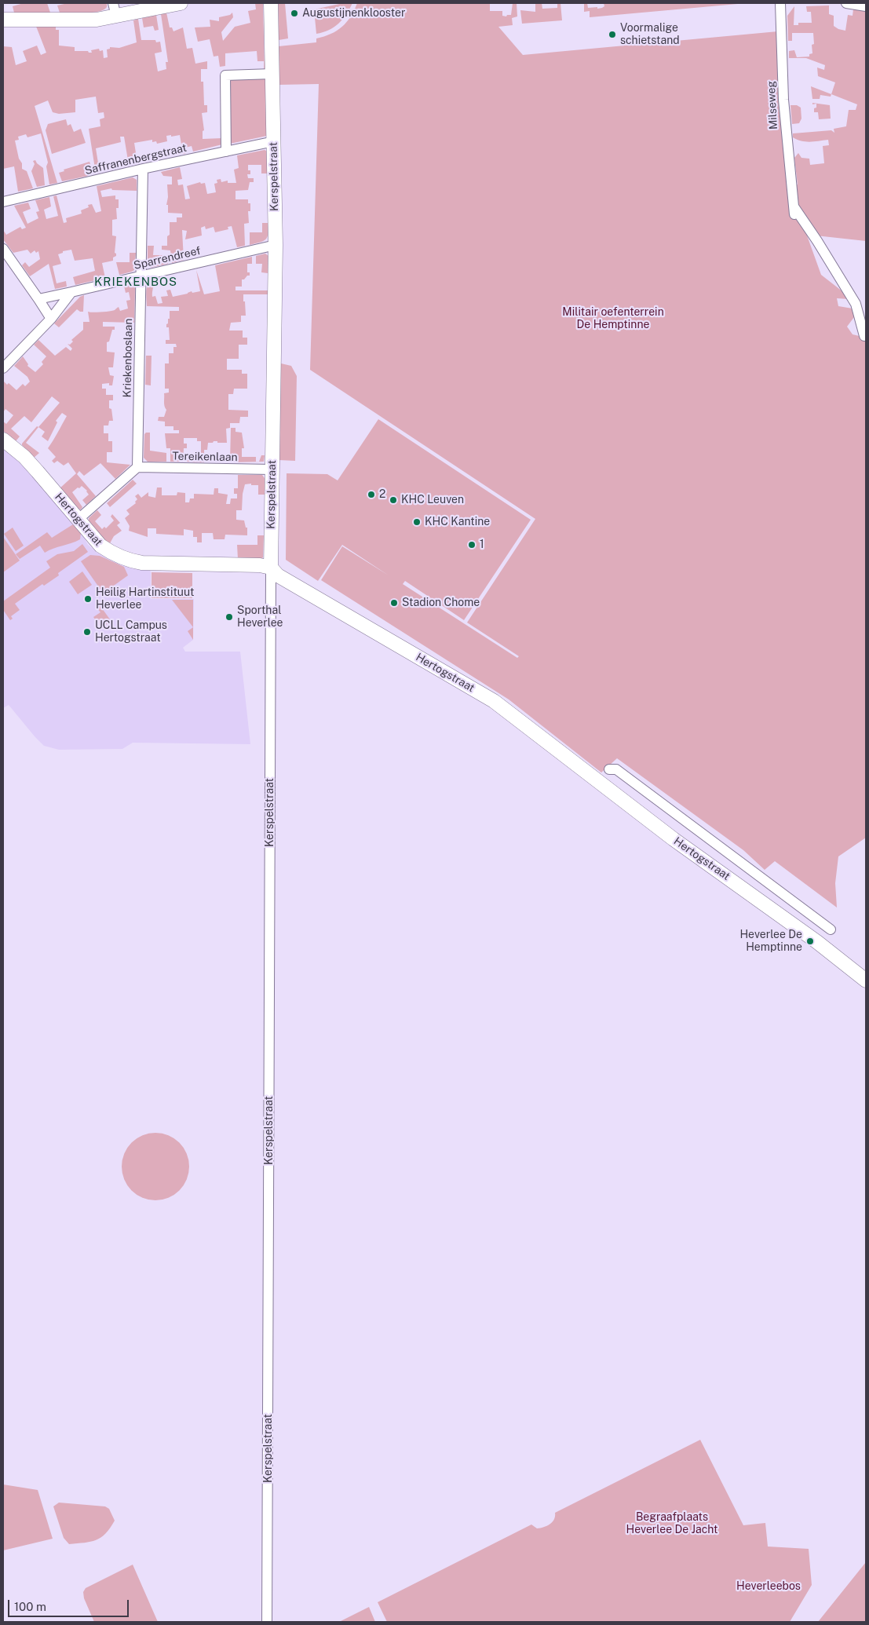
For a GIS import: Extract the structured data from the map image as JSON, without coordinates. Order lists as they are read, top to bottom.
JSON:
{
  "streets": {
    "street": [
      "Milseweg",
      "Saffranenbergstraat",
      "Kerspelstraat",
      "Sparrendreef",
      "Kriekenboslaan",
      "Tereikenlaan",
      "Hertogstraat"
    ]
  },
  "crossings": [
    ["Saffranenbergstraat", "Kerspelstraat"],
    ["Saffranenbergstraat", "Kriekenboslaan"],
    ["Kerspelstraat", "Sparrendreef"],
    ["Kerspelstraat", "Tereikenlaan"],
    ["Kerspelstraat", "Hertogstraat"],
    ["Sparrendreef", "Kriekenboslaan"],
    ["Kriekenboslaan", "Tereikenlaan"]
  ],
  "districts": ["KRIEKENBOS"],
  "parks": ["Militair oefenterrein De Hemptinne", "Begraafplaats Heverlee De Jacht", "Heverleebos"],
  "places": [
    "Augustijnenklooster",
    "Voormalige schietstand",
    "2",
    "KHC Leuven",
    "KHC Kantine",
    "1",
    "Heilig Hartinstituut Heverlee",
    "Stadion Chome",
    "Sporthal Heverlee",
    "UCLL Campus Hertogstraat",
    "Heverlee De Hemptinne"
  ],
  "scale_bar": "100 m"
}
